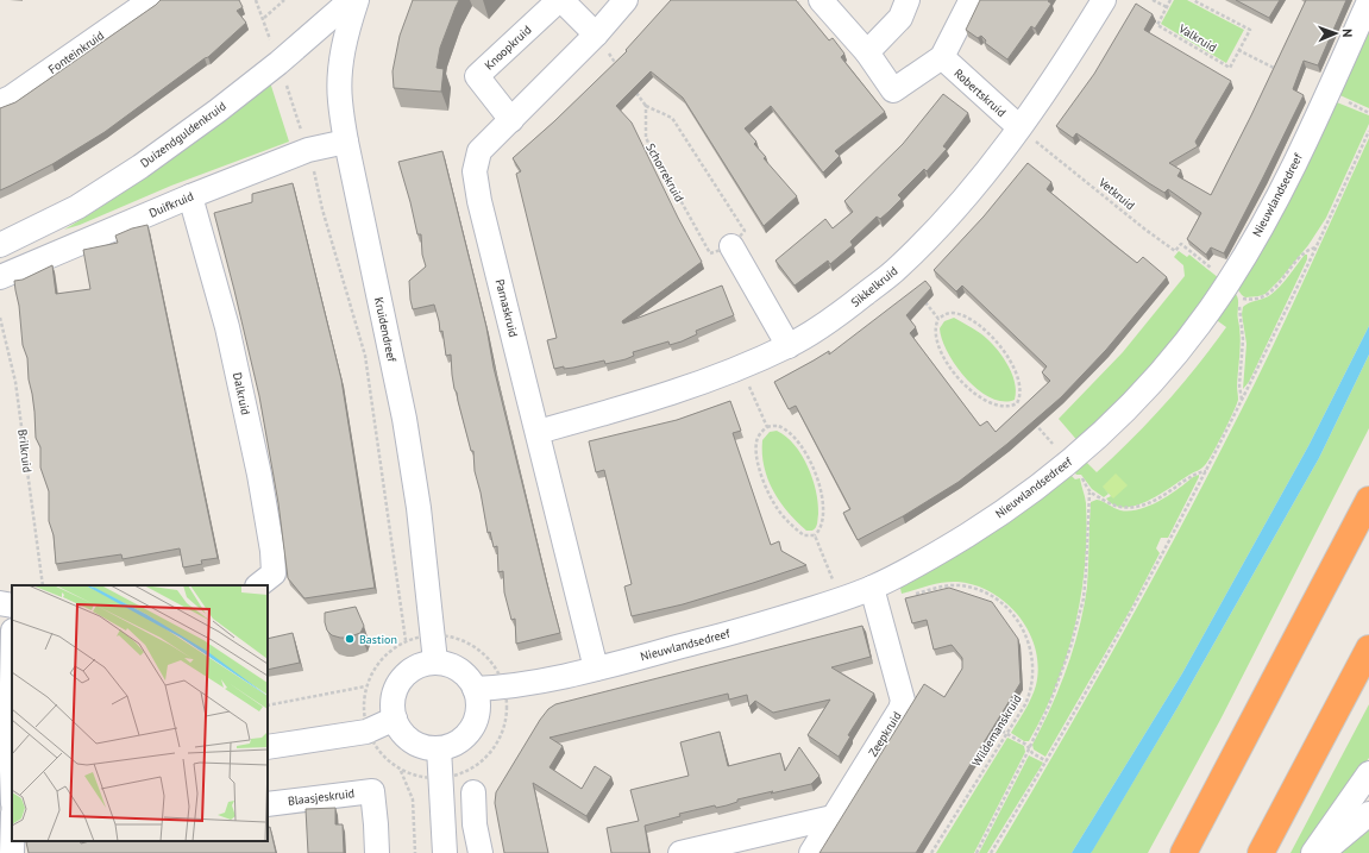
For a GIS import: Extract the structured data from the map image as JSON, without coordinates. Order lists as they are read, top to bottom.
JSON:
{
  "streets": {
    "street": [
      "Knoopkruid",
      "Fonteinkruid",
      "Robertskruid",
      "Duizendguldenkruid",
      "Nieuwlandsedreef",
      "Duifkruid",
      "Sikkelkruid",
      "Parnaskruid",
      "Kruidendreef",
      "Dalkruid",
      "Zeepkruid",
      "Blaasjeskruid"
    ],
    "path": [
      "Valkruid",
      "Schorrekruid",
      "Vetkruid",
      "Brilkruid",
      "Wildemanskruid"
    ]
  },
  "crossings": [
    ["Knoopkruid", "Parnaskruid"],
    ["Robertskruid", "Vetkruid"],
    ["Robertskruid", "Sikkelkruid"],
    ["Vetkruid", "Sikkelkruid"],
    ["Nieuwlandsedreef", "Parnaskruid"],
    ["Nieuwlandsedreef", "Kruidendreef"],
    ["Nieuwlandsedreef", "Zeepkruid"],
    ["Duifkruid", "Kruidendreef"],
    ["Duifkruid", "Dalkruid"],
    ["Sikkelkruid", "Parnaskruid"]
  ],
  "places": ["Bastion"],
  "north": "right"
}
